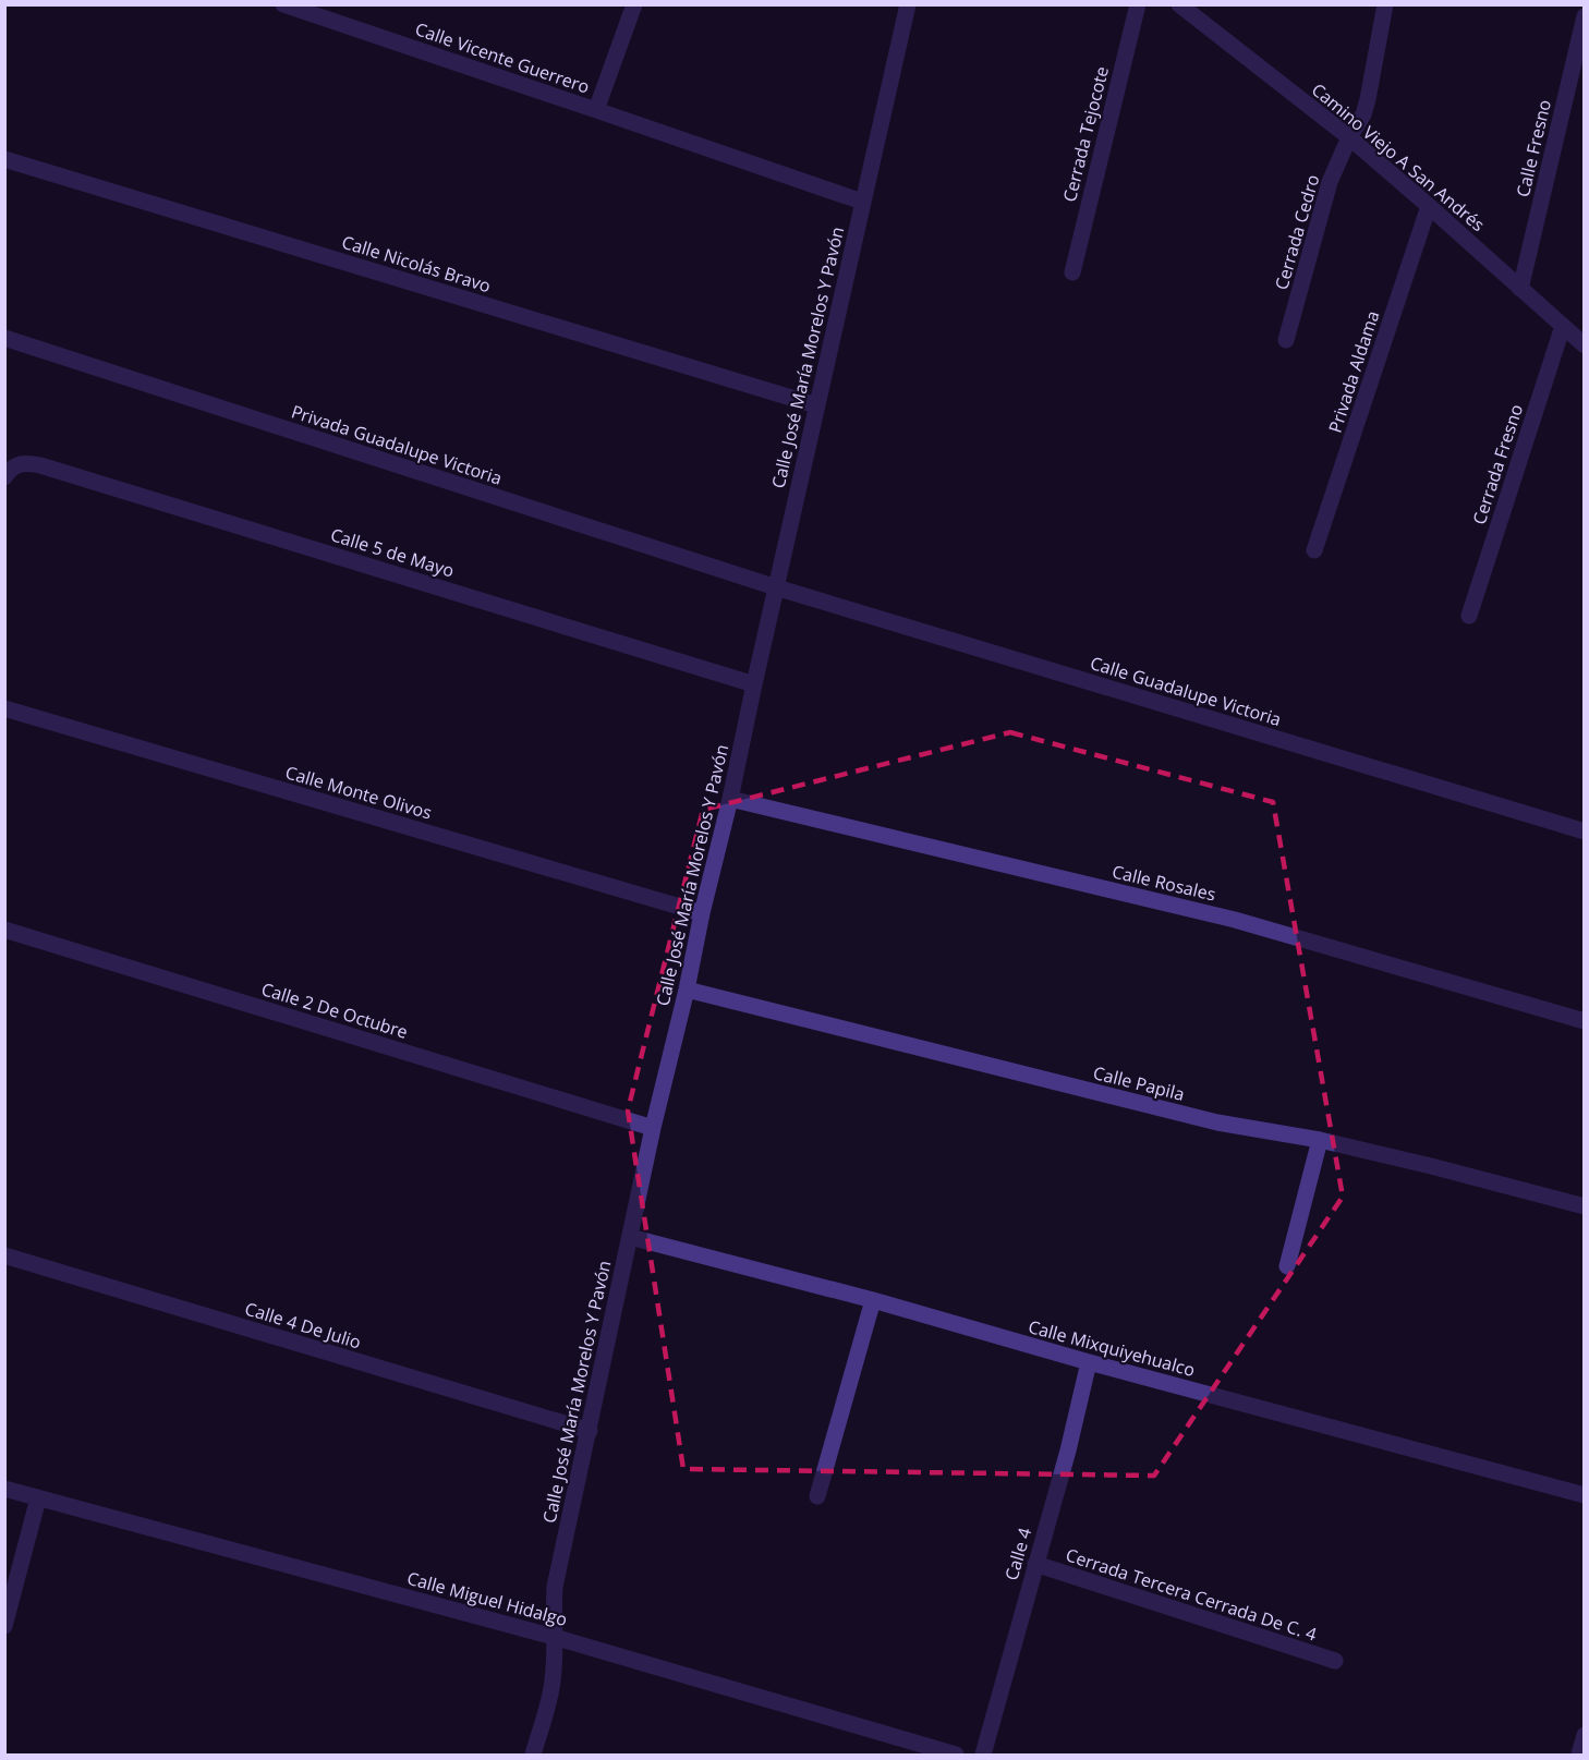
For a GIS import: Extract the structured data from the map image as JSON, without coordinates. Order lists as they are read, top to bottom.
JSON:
{
  "streets": {
    "street": [
      "Calle Vicente Guerrero",
      "Cerrada Tejocote",
      "Calle Fresno",
      "Camino Viejo A San Andrés",
      "Cerrada Cedro",
      "Calle Nicolás Bravo",
      "Calle José María Morelos Y Pavón",
      "Privada Aldama",
      "Privada Guadalupe Victoria",
      "Cerrada Fresno",
      "Calle 5 de Mayo",
      "Calle Guadalupe Victoria",
      "Calle Monte Olivos",
      "Calle Rosales",
      "Calle 2 De Octubre",
      "Calle Papila",
      "Calle 4 De Julio",
      "Calle Mixquiyehualco",
      "Calle 4",
      "Cerrada Tercera Cerrada De C. 4",
      "Calle Miguel Hidalgo"
    ]
  },
  "crossings": [
    ["Calle Vicente Guerrero", "Calle José María Morelos Y Pavón"],
    ["Calle Fresno", "Camino Viejo A San Andrés"],
    ["Camino Viejo A San Andrés", "Cerrada Cedro"],
    ["Camino Viejo A San Andrés", "Privada Aldama"],
    ["Camino Viejo A San Andrés", "Cerrada Fresno"],
    ["Calle Nicolás Bravo", "Calle José María Morelos Y Pavón"],
    ["Calle José María Morelos Y Pavón", "Privada Guadalupe Victoria"],
    ["Calle José María Morelos Y Pavón", "Calle 5 de Mayo"],
    ["Calle José María Morelos Y Pavón", "Calle Guadalupe Victoria"],
    ["Calle José María Morelos Y Pavón", "Calle Monte Olivos"],
    ["Calle José María Morelos Y Pavón", "Calle Rosales"],
    ["Calle José María Morelos Y Pavón", "Calle 2 De Octubre"],
    ["Calle José María Morelos Y Pavón", "Calle Papila"],
    ["Calle José María Morelos Y Pavón", "Calle 4 De Julio"],
    ["Calle José María Morelos Y Pavón", "Calle Mixquiyehualco"],
    ["Calle José María Morelos Y Pavón", "Calle Miguel Hidalgo"],
    ["Privada Guadalupe Victoria", "Calle Guadalupe Victoria"],
    ["Calle Mixquiyehualco", "Calle 4"],
    ["Calle 4", "Cerrada Tercera Cerrada De C. 4"]
  ]
}
